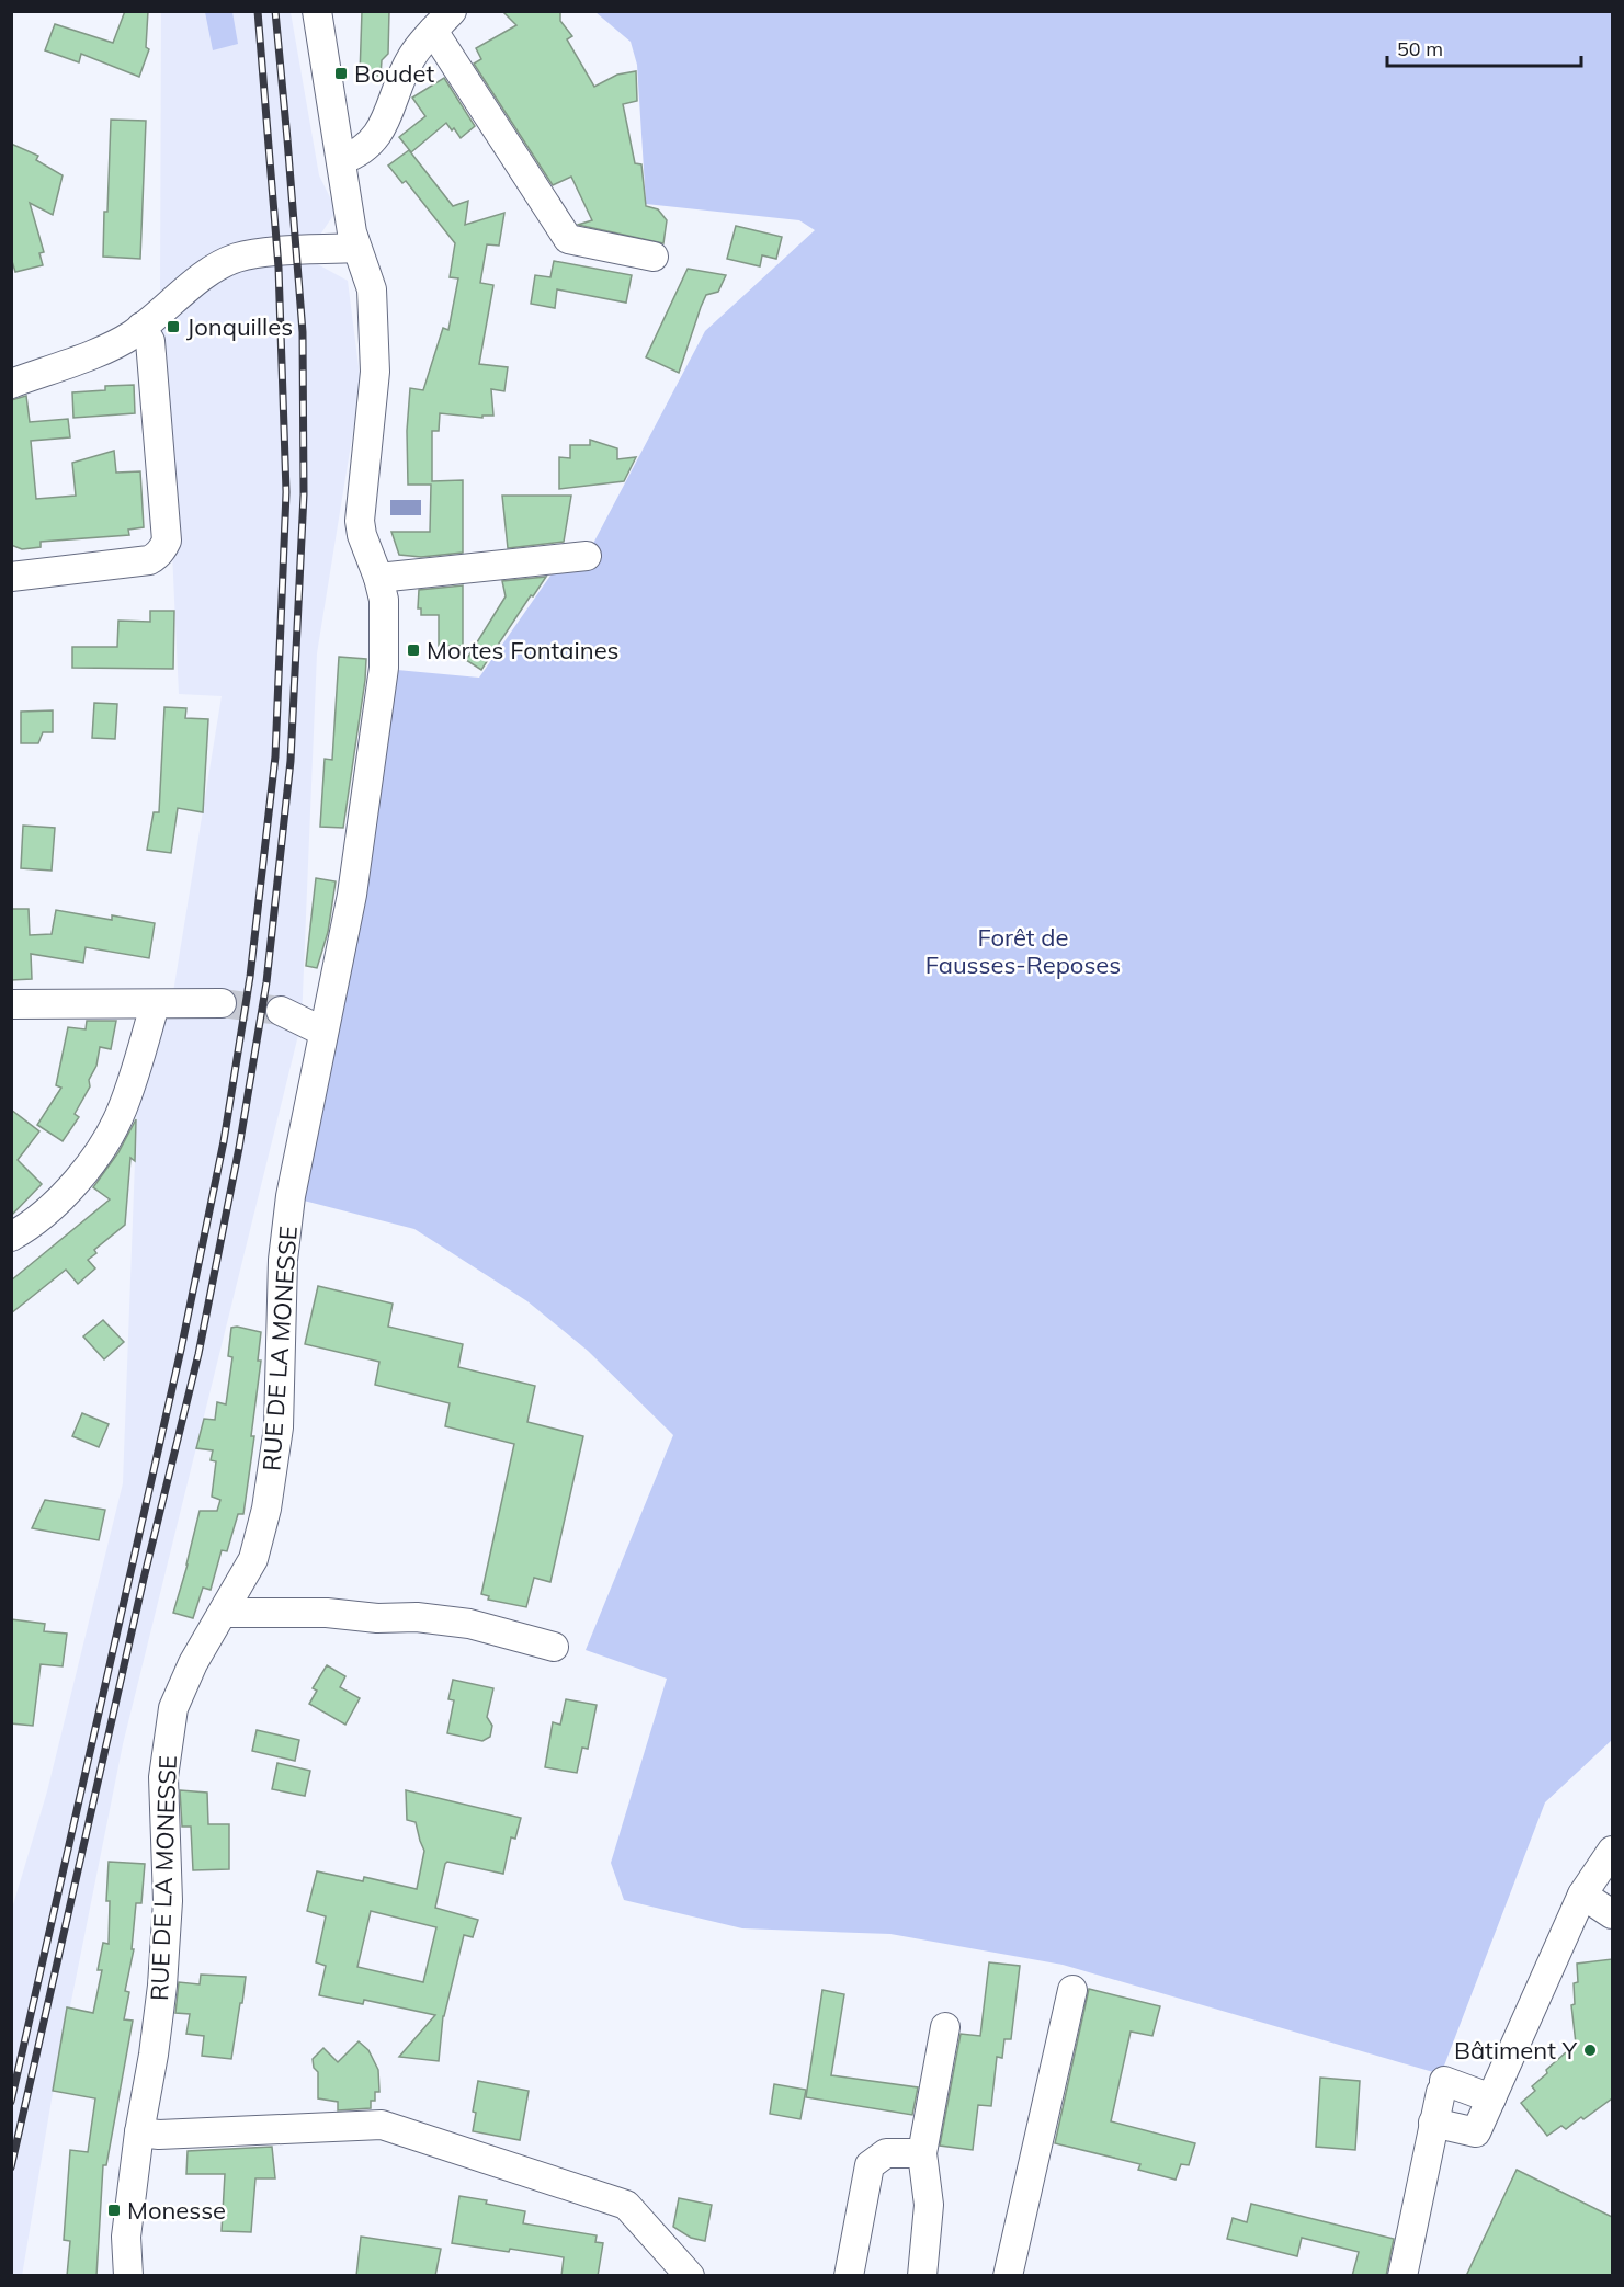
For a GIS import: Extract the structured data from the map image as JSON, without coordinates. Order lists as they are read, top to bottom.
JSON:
{
  "streets": {
    "street": ["RUE DE LA MONESSE"]
  },
  "parks": ["Forêt de Fausses-Reposes"],
  "places": {
    "transit": [
      "Boudet",
      "Jonquilles",
      "Mortes Fontaines",
      "Monesse"
    ],
    "other": ["Bâtiment Y"]
  },
  "scale_bar": "50 m"
}
